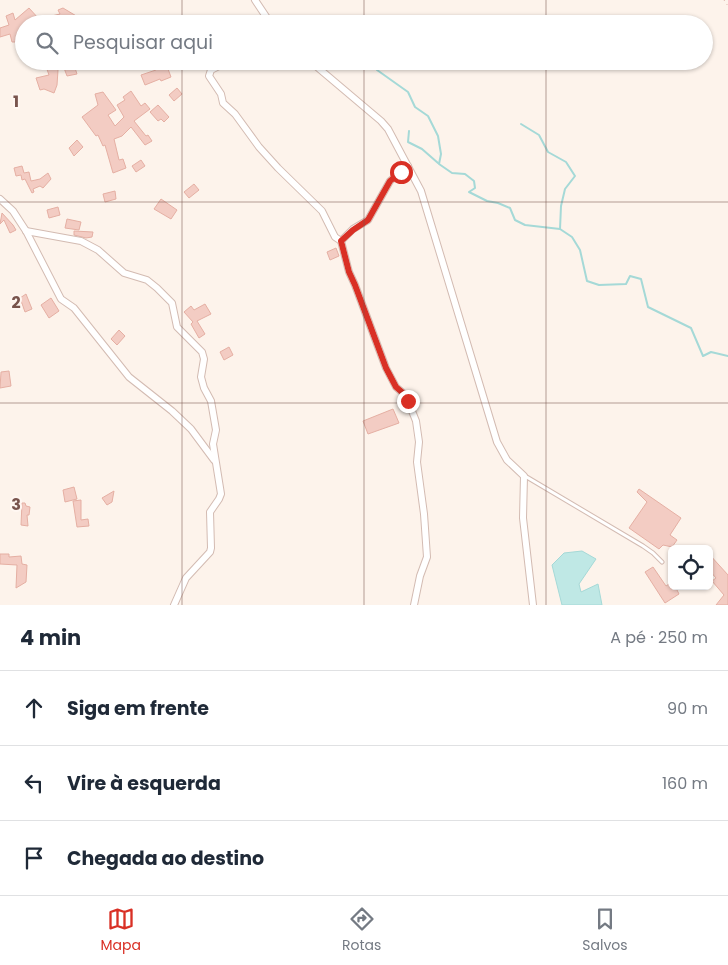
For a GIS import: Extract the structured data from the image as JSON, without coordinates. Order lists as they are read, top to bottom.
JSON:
{
  "page": {
    "search": "Pesquisar aqui",
    "heading": ["4 min", "A pé · 250 m"],
    "list": [
      ["Siga em frente", "90 m"],
      ["Vire à esquerda", "160 m"],
      "Chegada ao destino"
    ],
    "nav": ["Mapa", "Rotas", "Salvos"]
  },
  "grid": {
    "rows": ["1", "2", "3"]
  }
}
